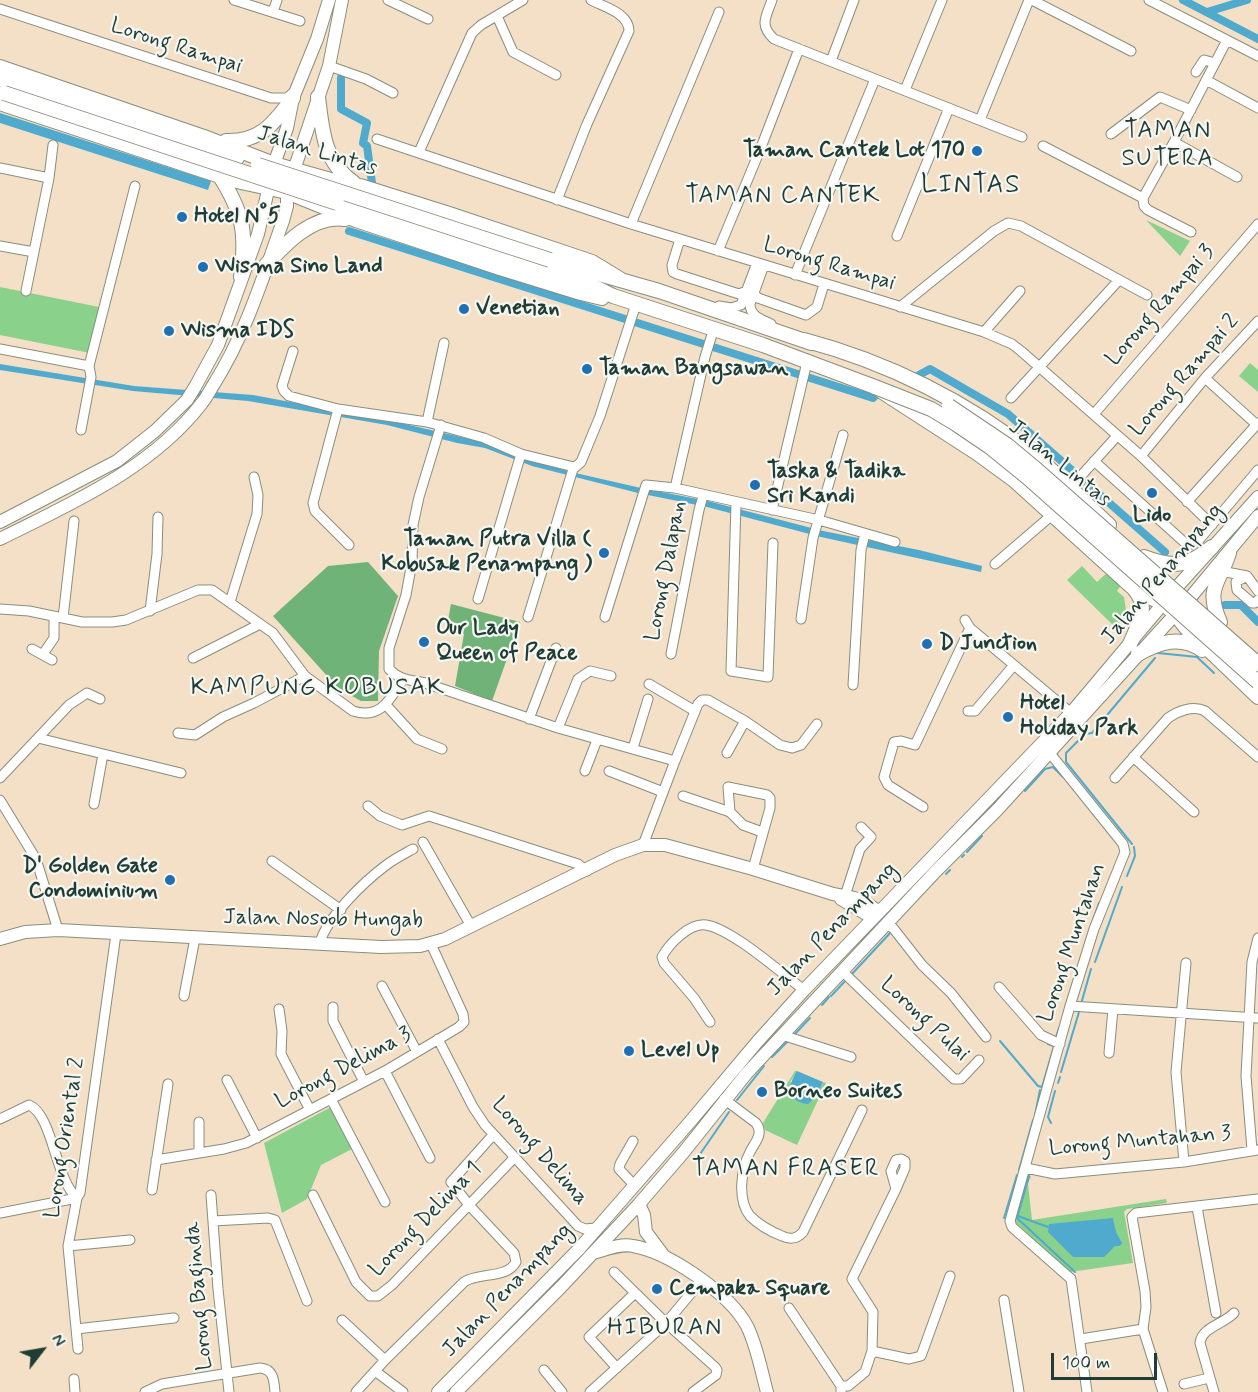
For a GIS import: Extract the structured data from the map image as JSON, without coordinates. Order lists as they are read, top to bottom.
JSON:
{
  "streets": {
    "highway": ["Jalan Lintas"],
    "main road": ["Jalan Penampang", "Jalan Nosoob Hungab"],
    "street": [
      "Lorong Rampai",
      "Lorong Rampai 3",
      "Lorong Rampai 2",
      "Lorong Dalapan",
      "Lorong Muntahan",
      "Lorong Pulai",
      "Lorong Delima 3",
      "Lorong Oriental 2",
      "Lorong Muntahan 3",
      "Lorong Delima",
      "Lorong Delima 1",
      "Lorong Baginda"
    ]
  },
  "crossings": [
    ["Lorong Rampai", "Lorong Rampai 3"],
    ["Lorong Rampai", "Lorong Rampai 2"],
    ["Jalan Lintas", "Lorong Dalapan"],
    ["Jalan Lintas", "Jalan Penampang"],
    ["Jalan Penampang", "Jalan Nosoob Hungab"],
    ["Jalan Penampang", "Lorong Muntahan"],
    ["Jalan Penampang", "Lorong Pulai"],
    ["Jalan Penampang", "Lorong Delima"],
    ["Jalan Nosoob Hungab", "Lorong Delima 3"],
    ["Jalan Nosoob Hungab", "Lorong Oriental 2"],
    ["Lorong Muntahan", "Lorong Muntahan 3"],
    ["Lorong Delima 3", "Lorong Delima"],
    ["Lorong Delima", "Lorong Delima 1"]
  ],
  "districts": [
    "TAMAN SUTERA",
    "LINTAS",
    "TAMAN CANTEK",
    "KAMPUNG KOBUSAK",
    "TAMAN FRASER",
    "HIBURAN"
  ],
  "places": [
    "Taman Cantek Lot 170",
    "Hotel N°5",
    "Wisma Sino Land",
    "Venetian",
    "Wisma IDS",
    "Taman Bangsawan",
    "Taska & Tadika Sri Kandi",
    "Lido",
    "Taman Putra Villa ( Kobusak Penampang )",
    "Our Lady Queen of Peace",
    "D Junction",
    "Hotel Holiday Park",
    "D' Golden Gate Condominium",
    "Level Up",
    "Borneo Suites",
    "Cempaka Square"
  ],
  "scale_bar": "100 m",
  "north": "top right"
}
